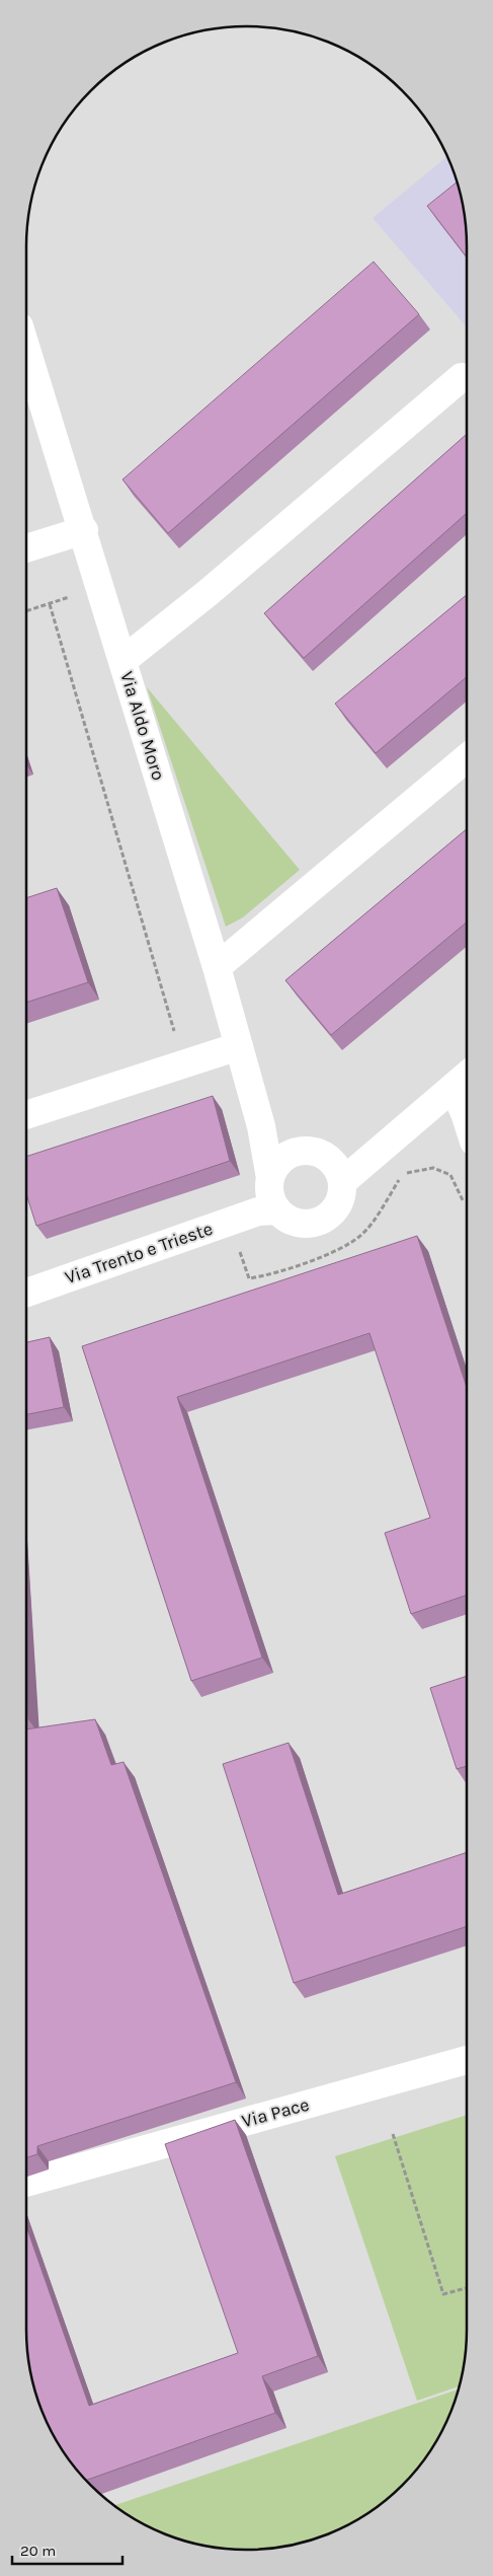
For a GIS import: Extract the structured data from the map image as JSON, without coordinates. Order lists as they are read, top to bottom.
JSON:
{
  "streets": {
    "street": ["Via Aldo Moro", "Via Trento e Trieste", "Via Pace"]
  },
  "crossings": [
    ["Via Aldo Moro", "Via Trento e Trieste"]
  ],
  "scale_bar": "20 m"
}
